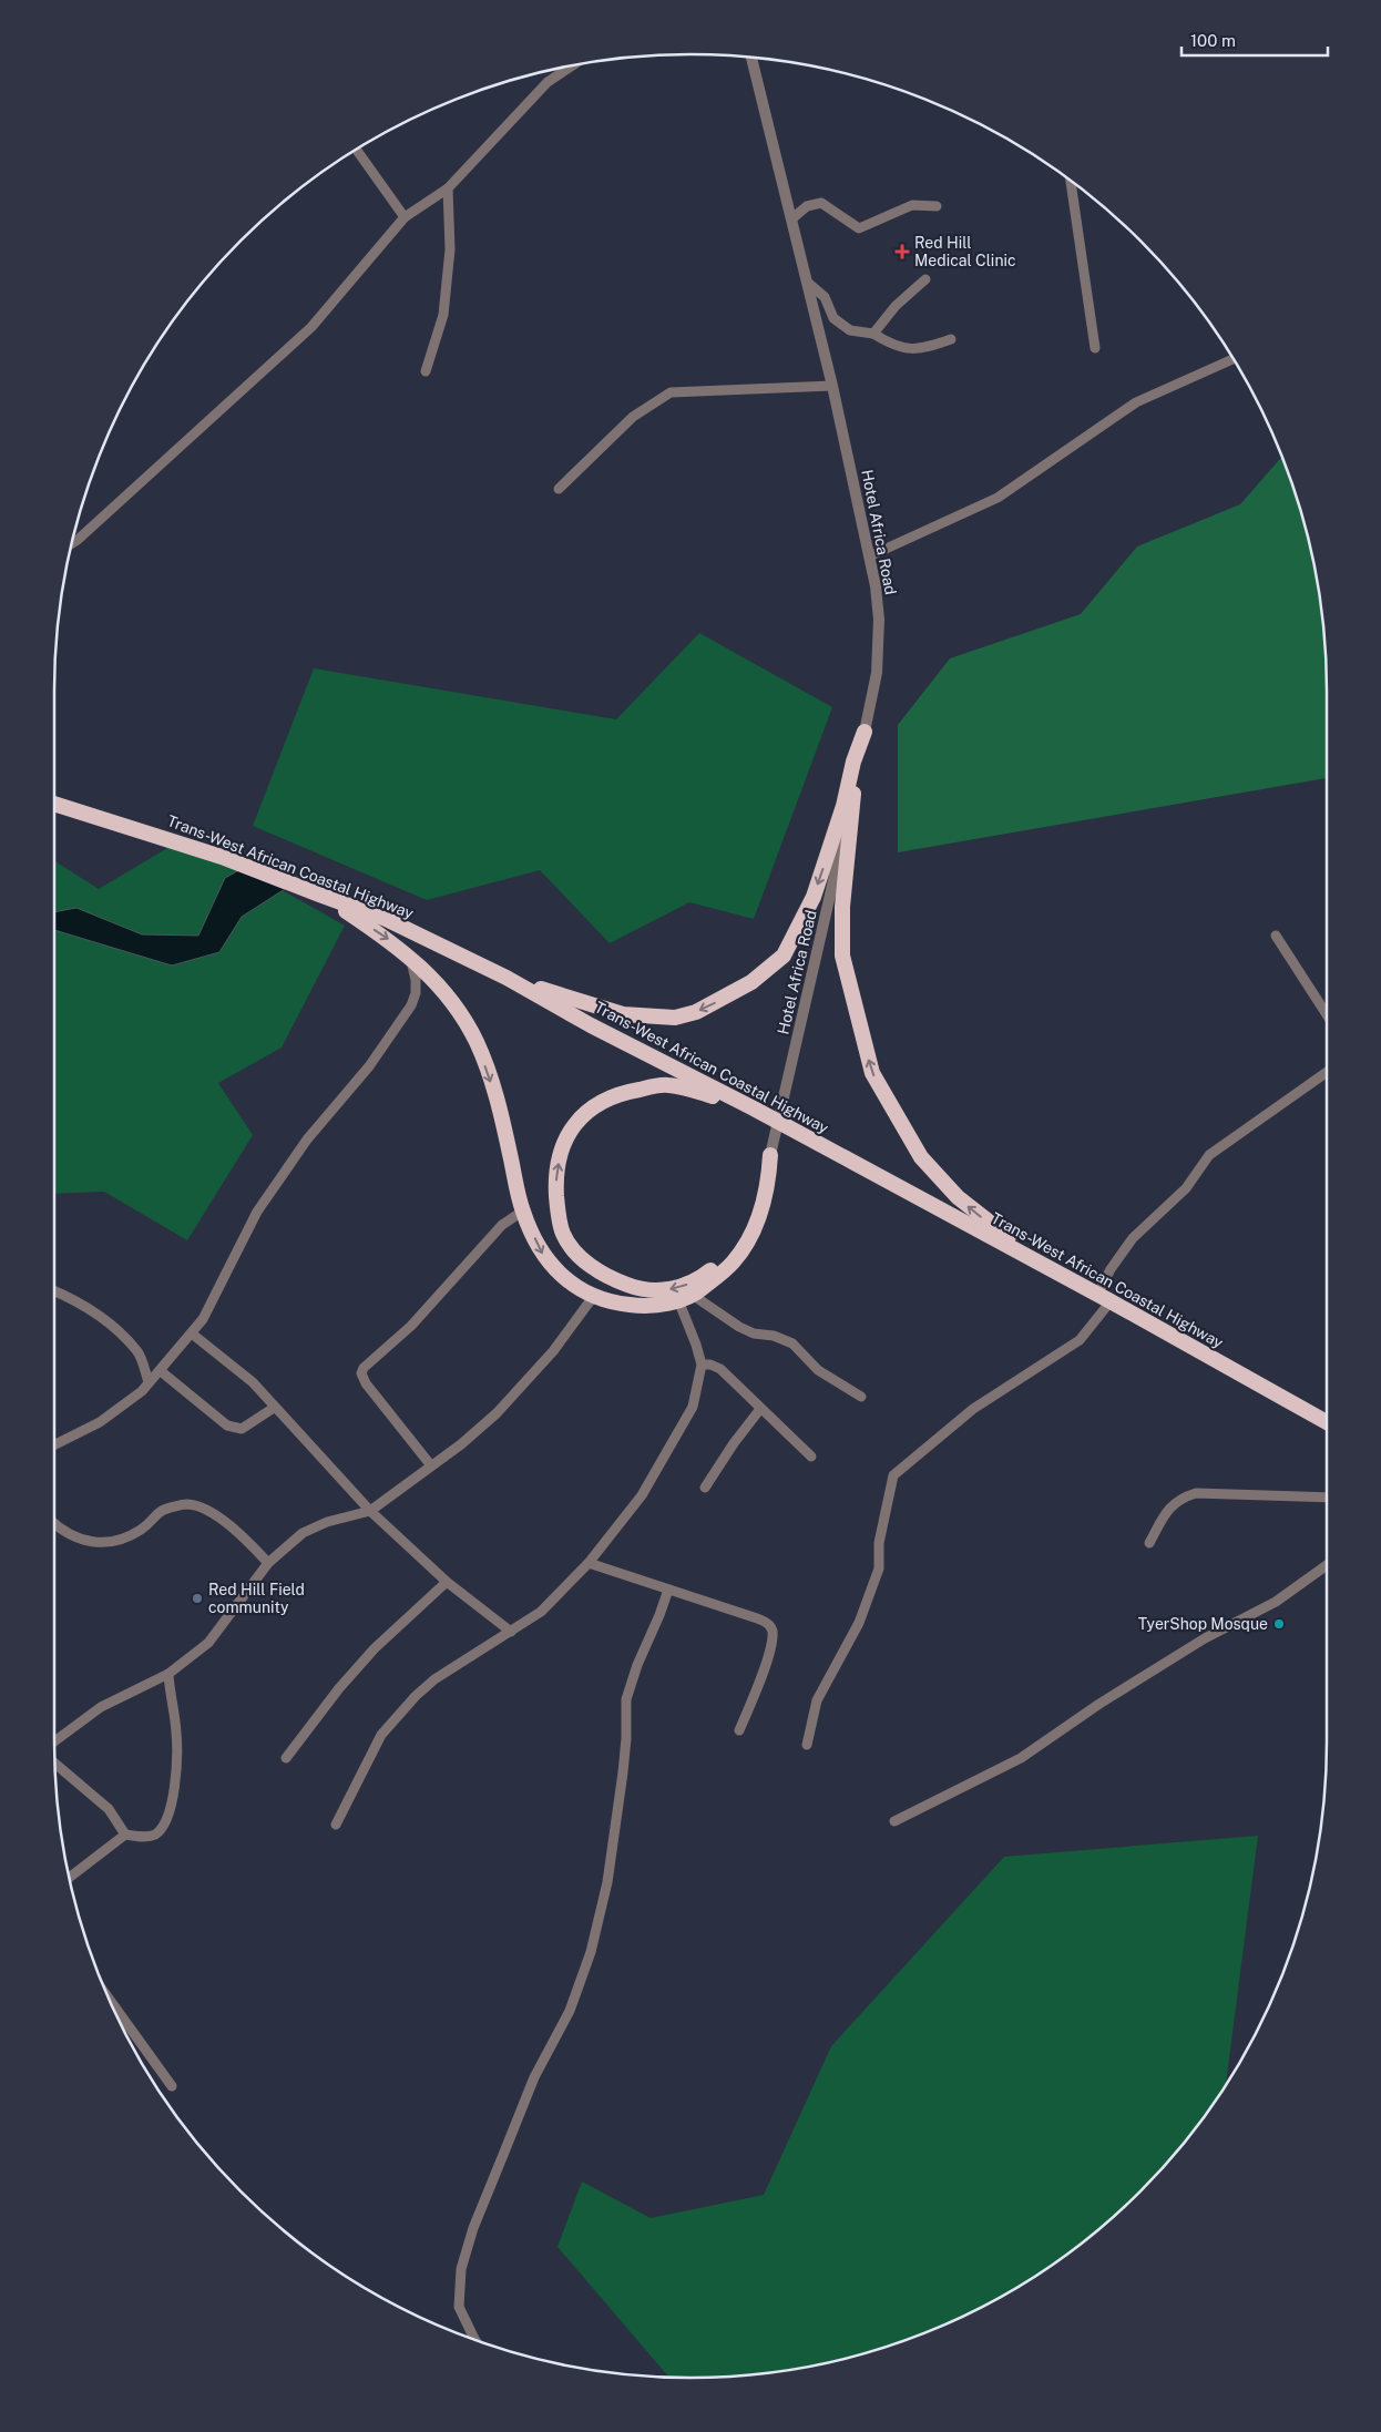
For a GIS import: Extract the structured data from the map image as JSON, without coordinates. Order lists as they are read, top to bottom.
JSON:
{
  "streets": {
    "highway": ["Trans-West African Coastal Highway"],
    "street": ["Hotel Africa Road"]
  },
  "places": {
    "health": ["Red Hill Medical Clinic"],
    "other": ["Red Hill Field community", "TyerShop Mosque"]
  },
  "scale_bar": "100 m"
}
